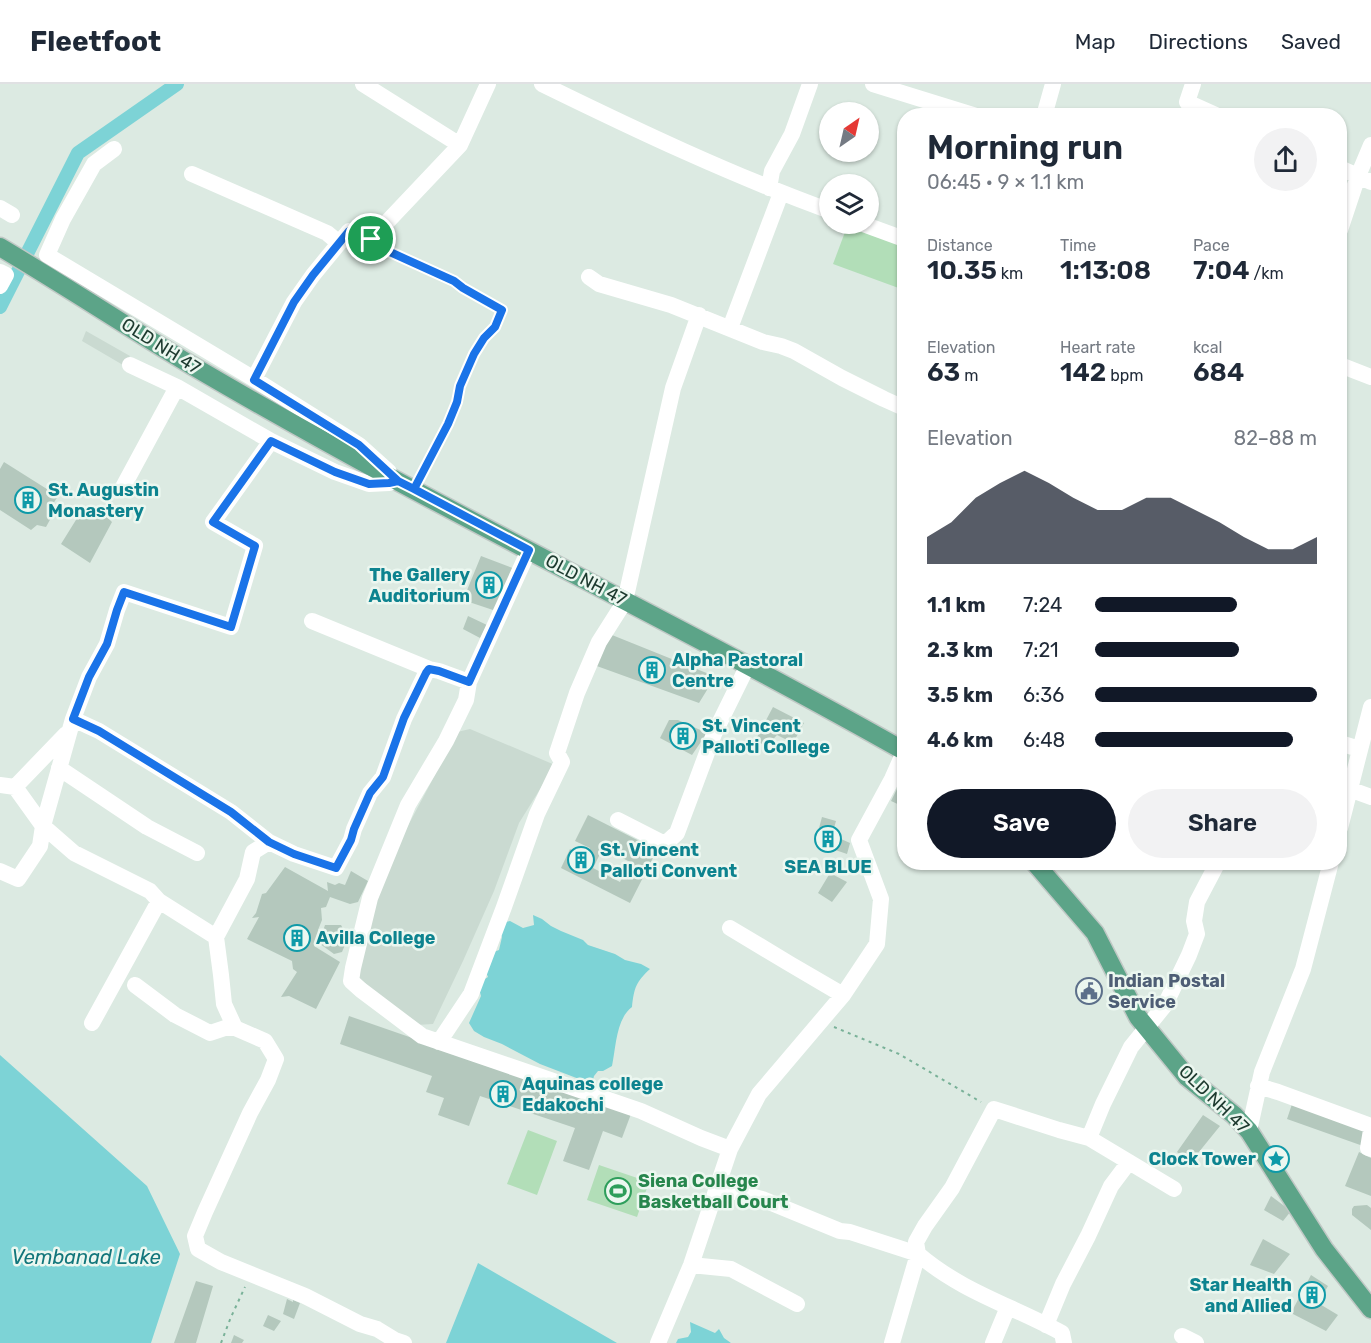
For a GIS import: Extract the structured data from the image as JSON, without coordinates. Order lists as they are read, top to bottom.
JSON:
{
  "streets": {
    "main road": ["OLD NH 47"]
  },
  "water": ["Vembanad Lake"],
  "places": {
    "building": [
      "St. Augustin Monastery",
      "The Gallery Auditorium",
      "Alpha Pastoral Centre",
      "St. Vincent Palloti College",
      "SEA BLUE",
      "St. Vincent Palloti Convent",
      "Avilla College",
      "Aquinas college Edakochi",
      "Star Health and Allied"
    ],
    "public building": ["Indian Postal Service"],
    "place": ["Clock Tower"],
    "sports": ["Siena College Basketball Court"]
  },
  "north": "top right",
  "page": {
    "header": "Fleetfoot",
    "nav": ["Map", "Directions", "Saved"],
    "heading": ["Morning run", "06:45 · 9 × 1.1 km"],
    "stats": [
      ["Distance", "10.35 km"],
      ["Time", "1:13:08"],
      ["Pace", "7:04 /km"],
      ["Elevation", "63 m"],
      ["Heart rate", "142 bpm"],
      ["kcal", "684"]
    ],
    "chart": ["Elevation", "82–88 m"],
    "list": [
      {
        "name": "1.1 km",
        "note": "7:24"
      },
      {
        "name": "2.3 km",
        "note": "7:21"
      },
      {
        "name": "3.5 km",
        "note": "6:36"
      },
      {
        "name": "4.6 km",
        "note": "6:48"
      }
    ],
    "buttons": ["Save", "Share"]
  }
}
